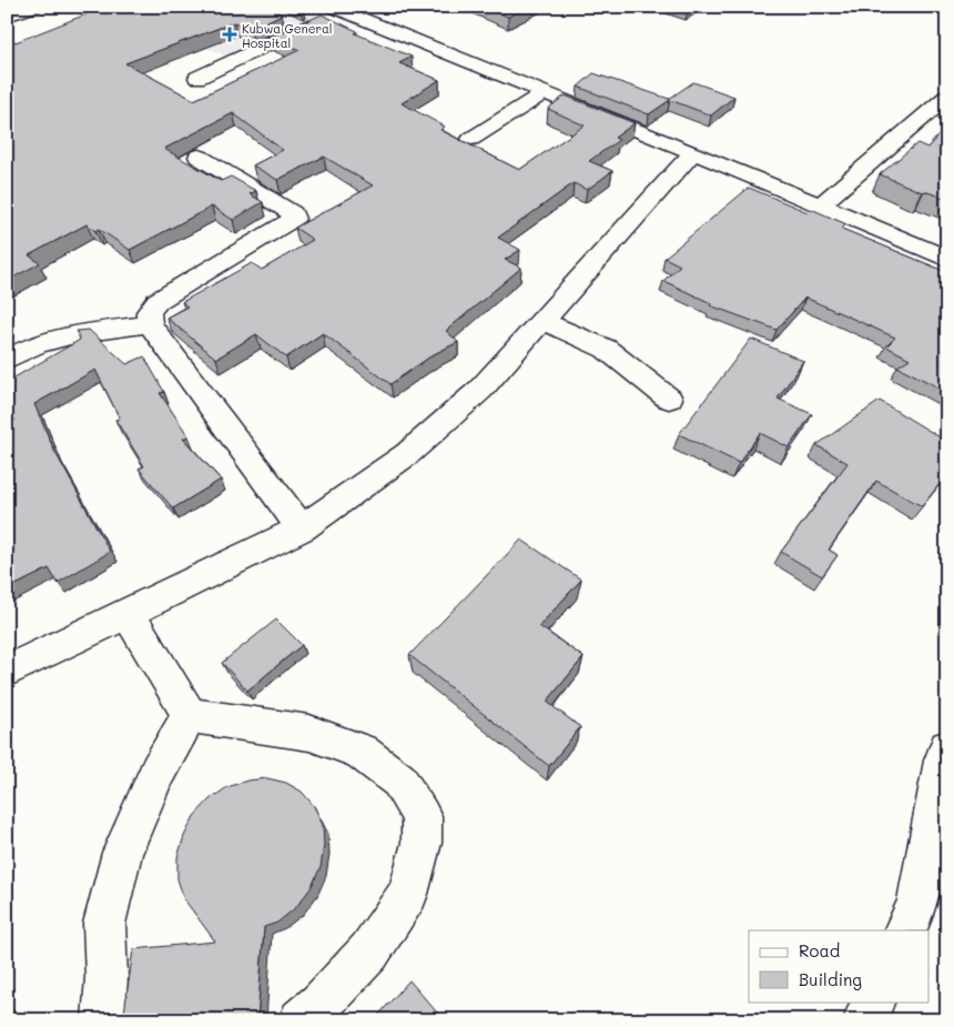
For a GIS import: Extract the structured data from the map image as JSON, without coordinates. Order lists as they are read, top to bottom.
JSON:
{
  "places": {
    "health": ["Kubwa General Hospital"]
  },
  "legend": ["Road", "Building"]
}
